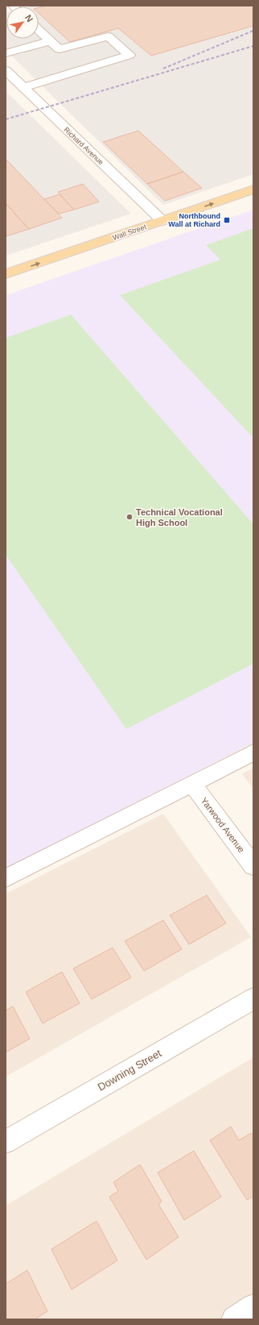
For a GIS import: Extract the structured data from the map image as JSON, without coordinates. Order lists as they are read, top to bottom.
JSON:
{
  "streets": {
    "main road": ["Wall Street"],
    "street": ["Richard Avenue", "Yarwood Avenue", "Downing Street"]
  },
  "crossings": [
    ["Richard Avenue", "Wall Street"]
  ],
  "one_way": ["Wall Street"],
  "places": {
    "transit": ["Northbound Wall at Richard"],
    "other": ["Technical Vocational High School"]
  },
  "north": "top right"
}
